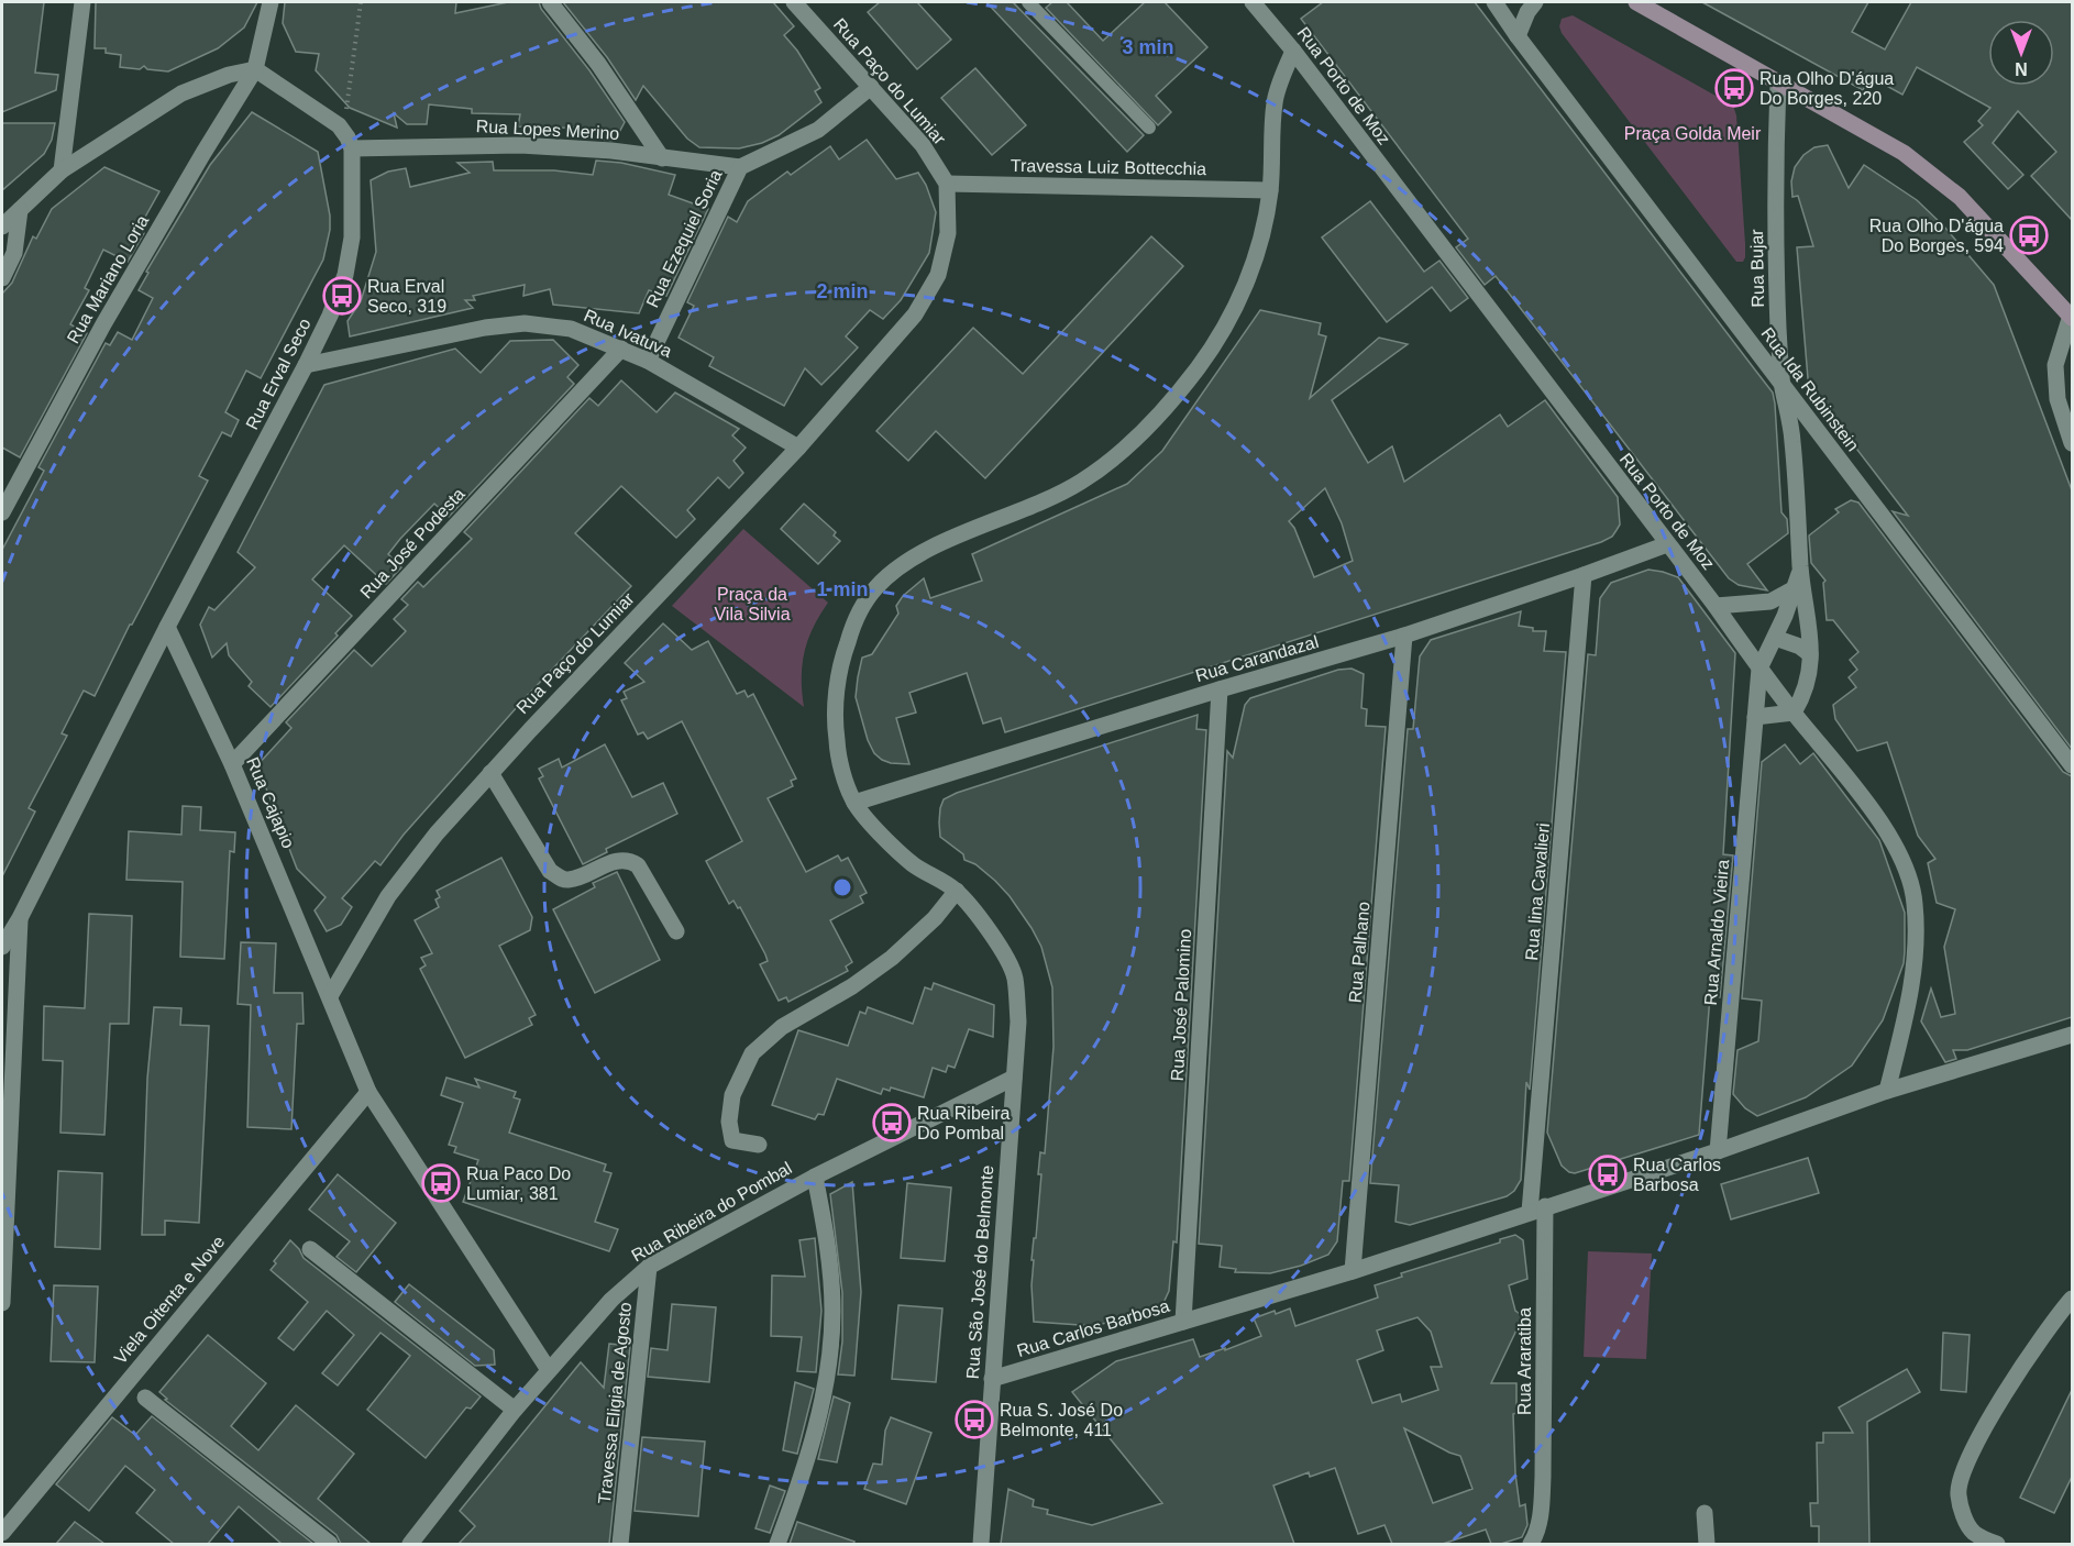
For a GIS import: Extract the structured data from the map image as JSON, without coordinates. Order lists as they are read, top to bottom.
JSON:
{
  "streets": {
    "street": [
      "Rua Paço do Lumiar",
      "Rua Porto de Moz",
      "Rua Lopes Merino",
      "Travessa Luiz Bottecchia",
      "Rua Ezequiel Soria",
      "Rua Bujar",
      "Rua Mariano Loria",
      "Rua Ivatuva",
      "Rua Erval Seco",
      "Rua Ida Rubinstein",
      "Rua José Podesta",
      "Rua Carandazal",
      "Rua Cajapio",
      "Rua lina Cavalieri",
      "Rua Arnaldo Vieira",
      "Rua Palhano",
      "Rua José Palomino",
      "Rua Ribeira do Pombal",
      "Rua São José do Belmonte",
      "Viela Oitenta e Nove",
      "Rua Carlos Barbosa",
      "Rua Araratiba",
      "Travessa Eligia de Agosto"
    ]
  },
  "crossings": [
    ["Rua Paço do Lumiar", "Travessa Luiz Bottecchia"],
    ["Rua Paço do Lumiar", "Rua Ezequiel Soria"],
    ["Rua Paço do Lumiar", "Rua Ivatuva"],
    ["Rua Paço do Lumiar", "Rua Cajapio"],
    ["Rua Porto de Moz", "Rua Bujar"],
    ["Rua Porto de Moz", "Rua Carandazal"],
    ["Rua Porto de Moz", "Rua Arnaldo Vieira"],
    ["Rua Porto de Moz", "Rua São José do Belmonte"],
    ["Rua Porto de Moz", "Rua Carlos Barbosa"],
    ["Rua Lopes Merino", "Rua Ezequiel Soria"],
    ["Rua Lopes Merino", "Rua Erval Seco"],
    ["Travessa Luiz Bottecchia", "Rua São José do Belmonte"],
    ["Rua Ezequiel Soria", "Rua Ivatuva"],
    ["Rua Bujar", "Rua Ida Rubinstein"],
    ["Rua Bujar", "Rua Arnaldo Vieira"],
    ["Rua Mariano Loria", "Rua Erval Seco"],
    ["Rua Ivatuva", "Rua Erval Seco"],
    ["Rua Ivatuva", "Rua José Podesta"],
    ["Rua Erval Seco", "Rua Cajapio"],
    ["Rua José Podesta", "Rua Cajapio"],
    ["Rua Carandazal", "Rua lina Cavalieri"],
    ["Rua Carandazal", "Rua Palhano"],
    ["Rua Carandazal", "Rua José Palomino"],
    ["Rua Carandazal", "Rua São José do Belmonte"],
    ["Rua lina Cavalieri", "Rua Carlos Barbosa"],
    ["Rua lina Cavalieri", "Rua Araratiba"],
    ["Rua Arnaldo Vieira", "Rua Carlos Barbosa"],
    ["Rua Palhano", "Rua Carlos Barbosa"],
    ["Rua José Palomino", "Rua Carlos Barbosa"],
    ["Rua Ribeira do Pombal", "Rua São José do Belmonte"],
    ["Rua Ribeira do Pombal", "Travessa Eligia de Agosto"],
    ["Rua São José do Belmonte", "Rua Carlos Barbosa"],
    ["Rua Carlos Barbosa", "Rua Araratiba"]
  ],
  "parks": ["Praça Golda Meir", "Praça da Vila Silvia"],
  "places": {
    "bus stop": [
      "Rua Olho D'água Do Borges, 220",
      "Rua Olho D'água Do Borges, 594",
      "Rua Erval Seco, 319",
      "Rua Ribeira Do Pombal",
      "Rua Carlos Barbosa",
      "Rua Paco Do Lumiar, 381",
      "Rua S. José Do Belmonte, 411"
    ]
  },
  "north": "bottom",
  "rings": ["3 min", "2 min", "1 min"]
}
